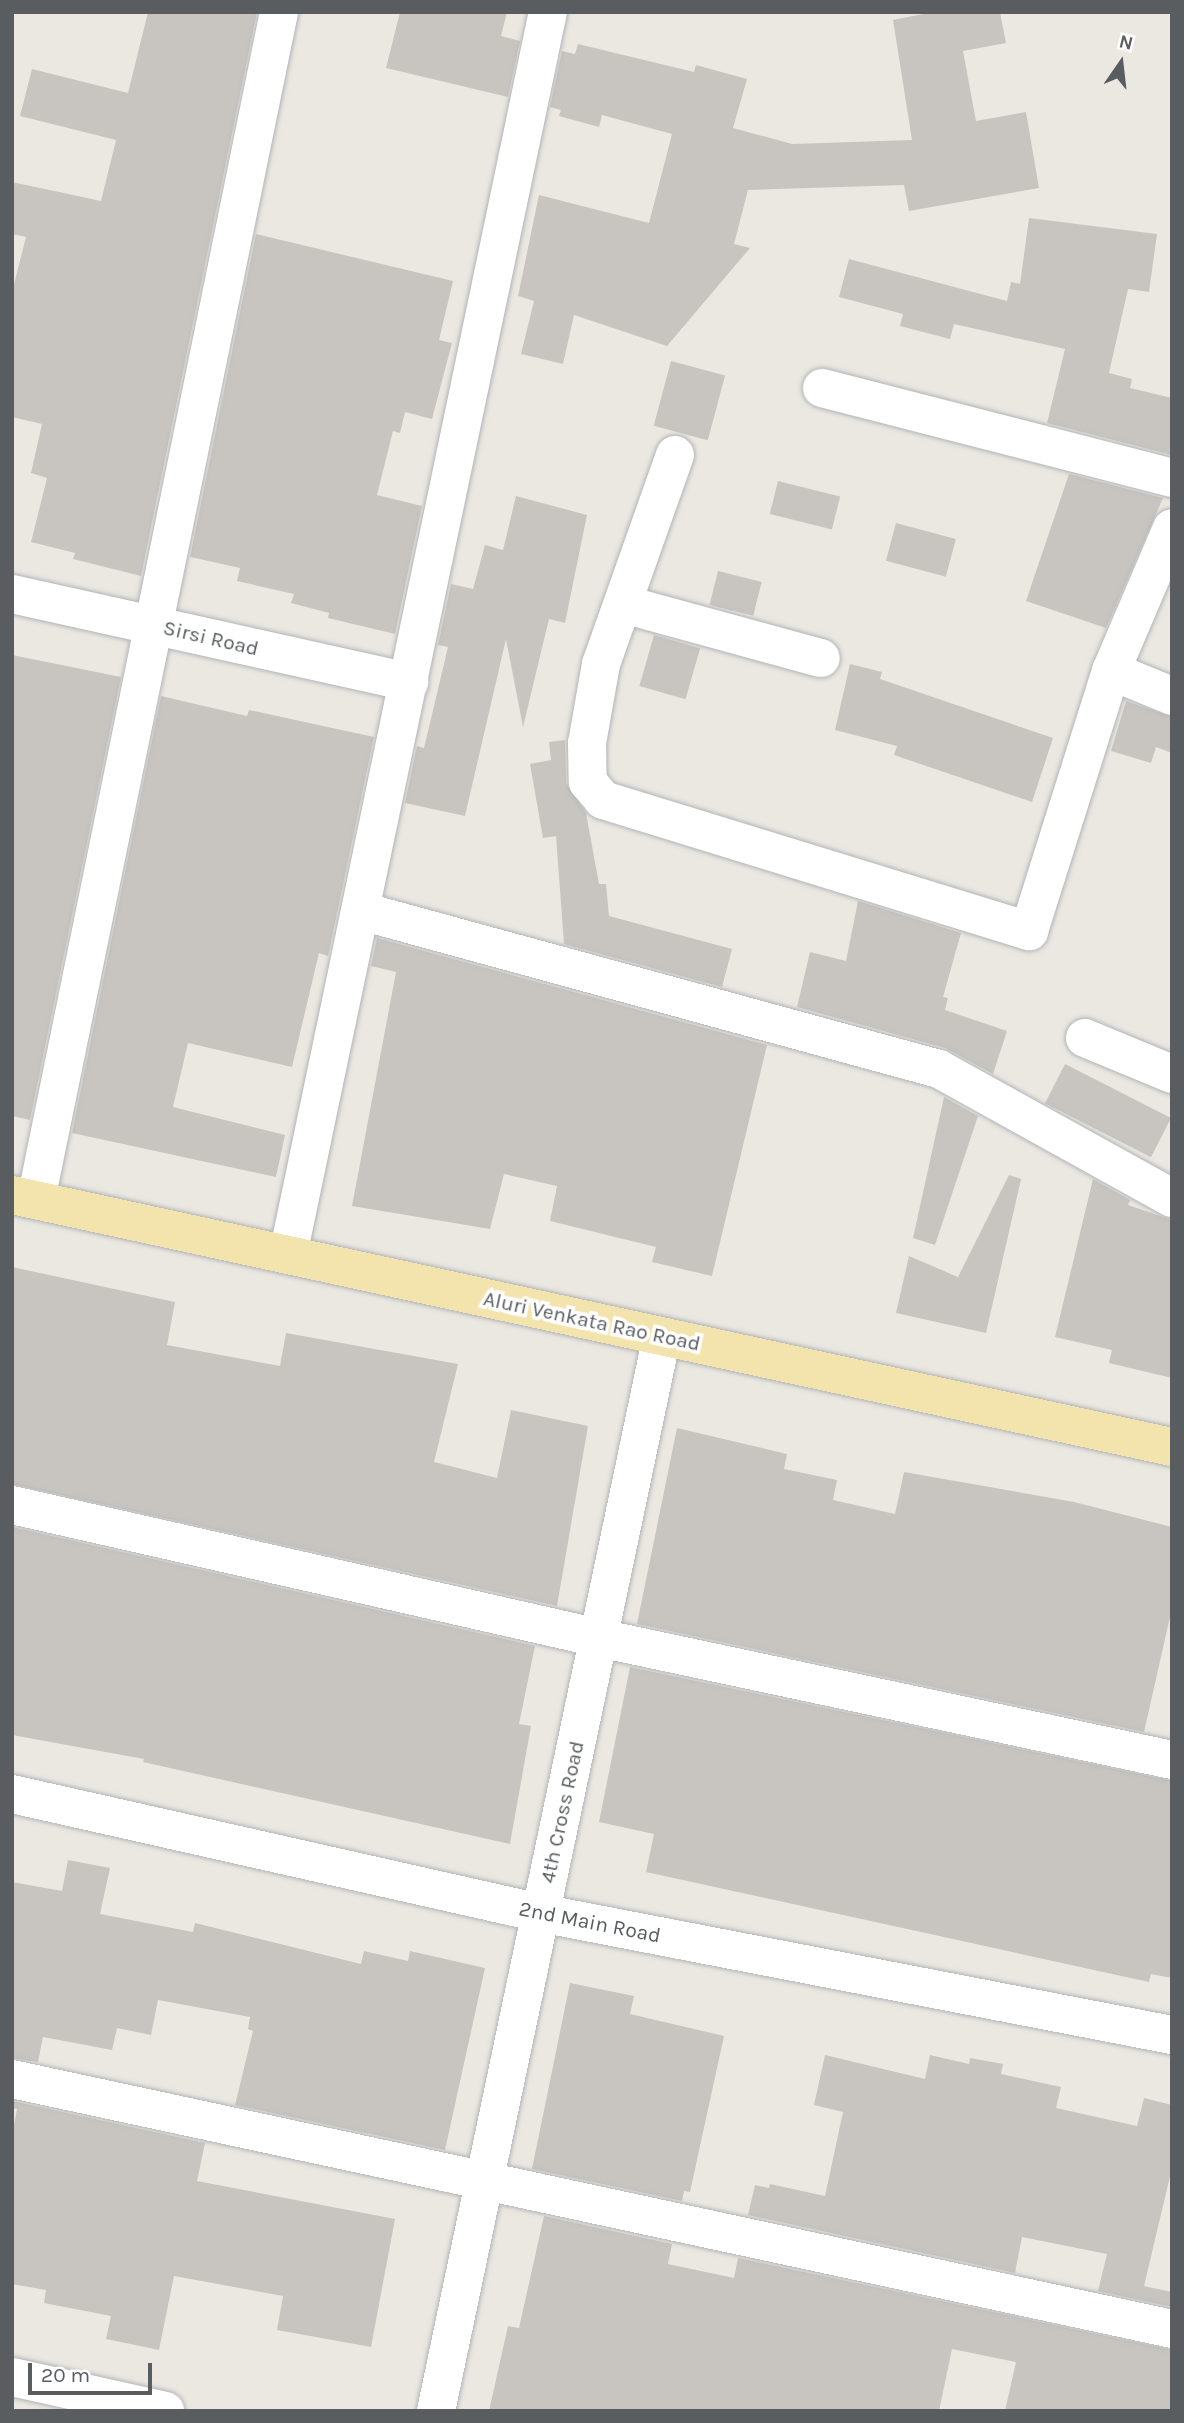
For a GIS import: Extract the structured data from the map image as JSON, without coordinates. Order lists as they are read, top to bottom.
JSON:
{
  "streets": {
    "main road": ["Aluri Venkata Rao Road"],
    "street": ["Sirsi Road", "4th Cross Road", "2nd Main Road"]
  },
  "crossings": [
    ["Aluri Venkata Rao Road", "4th Cross Road"],
    ["4th Cross Road", "2nd Main Road"]
  ],
  "scale_bar": "20 m",
  "north": "top"
}
